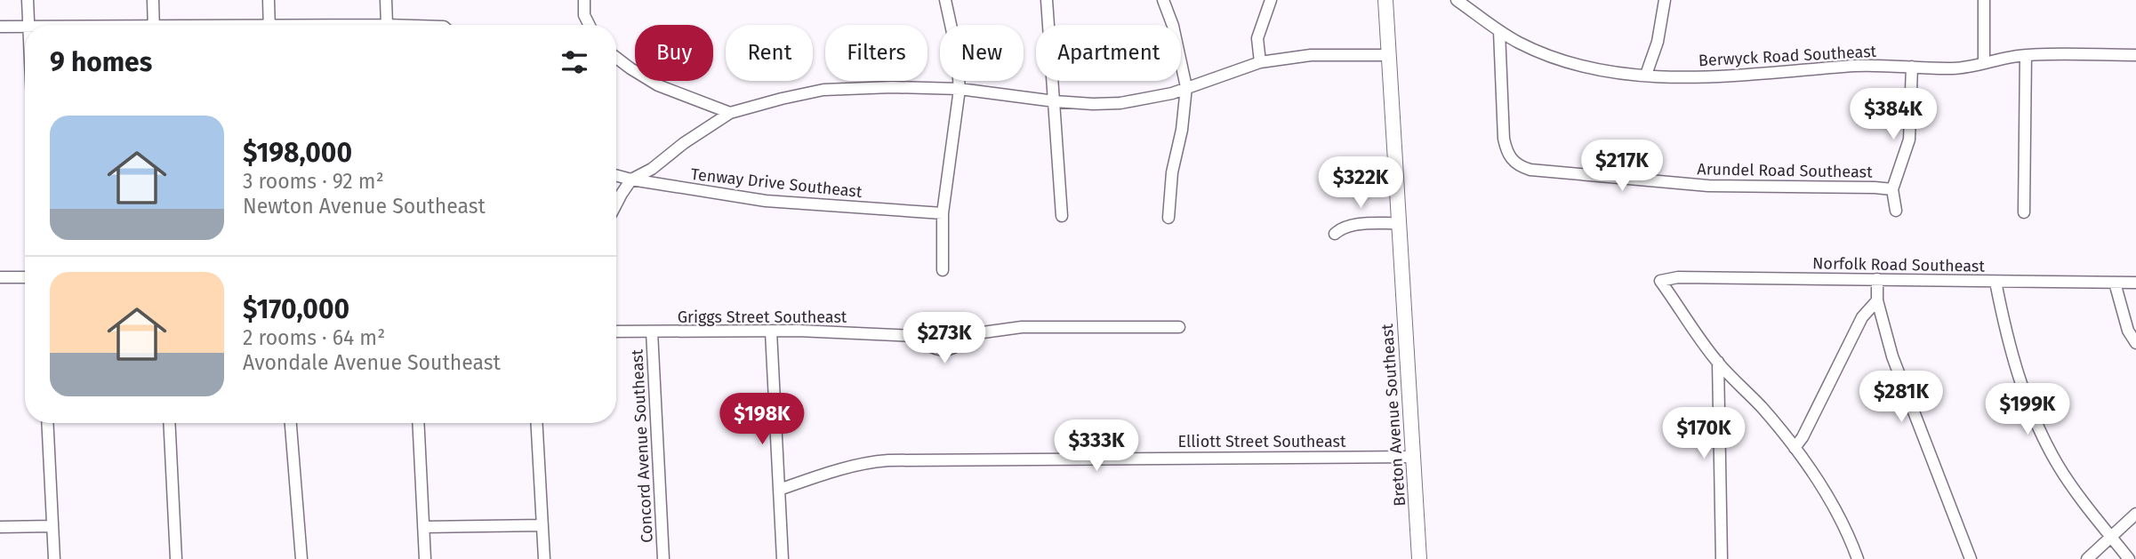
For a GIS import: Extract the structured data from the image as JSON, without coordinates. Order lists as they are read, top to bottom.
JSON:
{
  "streets": {
    "main road": ["Breton Avenue Southeast"],
    "street": [
      "Berwyck Road Southeast",
      "Arundel Road Southeast",
      "Tenway Drive Southeast",
      "Norfolk Road Southeast",
      "Griggs Street Southeast",
      "Elliott Street Southeast",
      "Concord Avenue Southeast"
    ]
  },
  "crossings": [
    ["Berwyck Road Southeast", "Arundel Road Southeast"],
    ["Griggs Street Southeast", "Concord Avenue Southeast"],
    ["Breton Avenue Southeast", "Elliott Street Southeast"]
  ],
  "page": {
    "chip": [
      "Buy",
      "Rent",
      "Filters",
      "New",
      "Apartment"
    ],
    "heading": "9 homes",
    "price": [
      "$384K",
      "$217K",
      "$322K",
      "$273K",
      "$281K",
      "$199K",
      "$198K",
      "$170K",
      "$333K"
    ],
    "list": [
      {
        "name": "$198,000",
        "note": "3 rooms · 92 m² · Newton Avenue Southeast"
      },
      {
        "name": "$170,000",
        "note": "2 rooms · 64 m² · Avondale Avenue Southeast"
      }
    ]
  }
}
